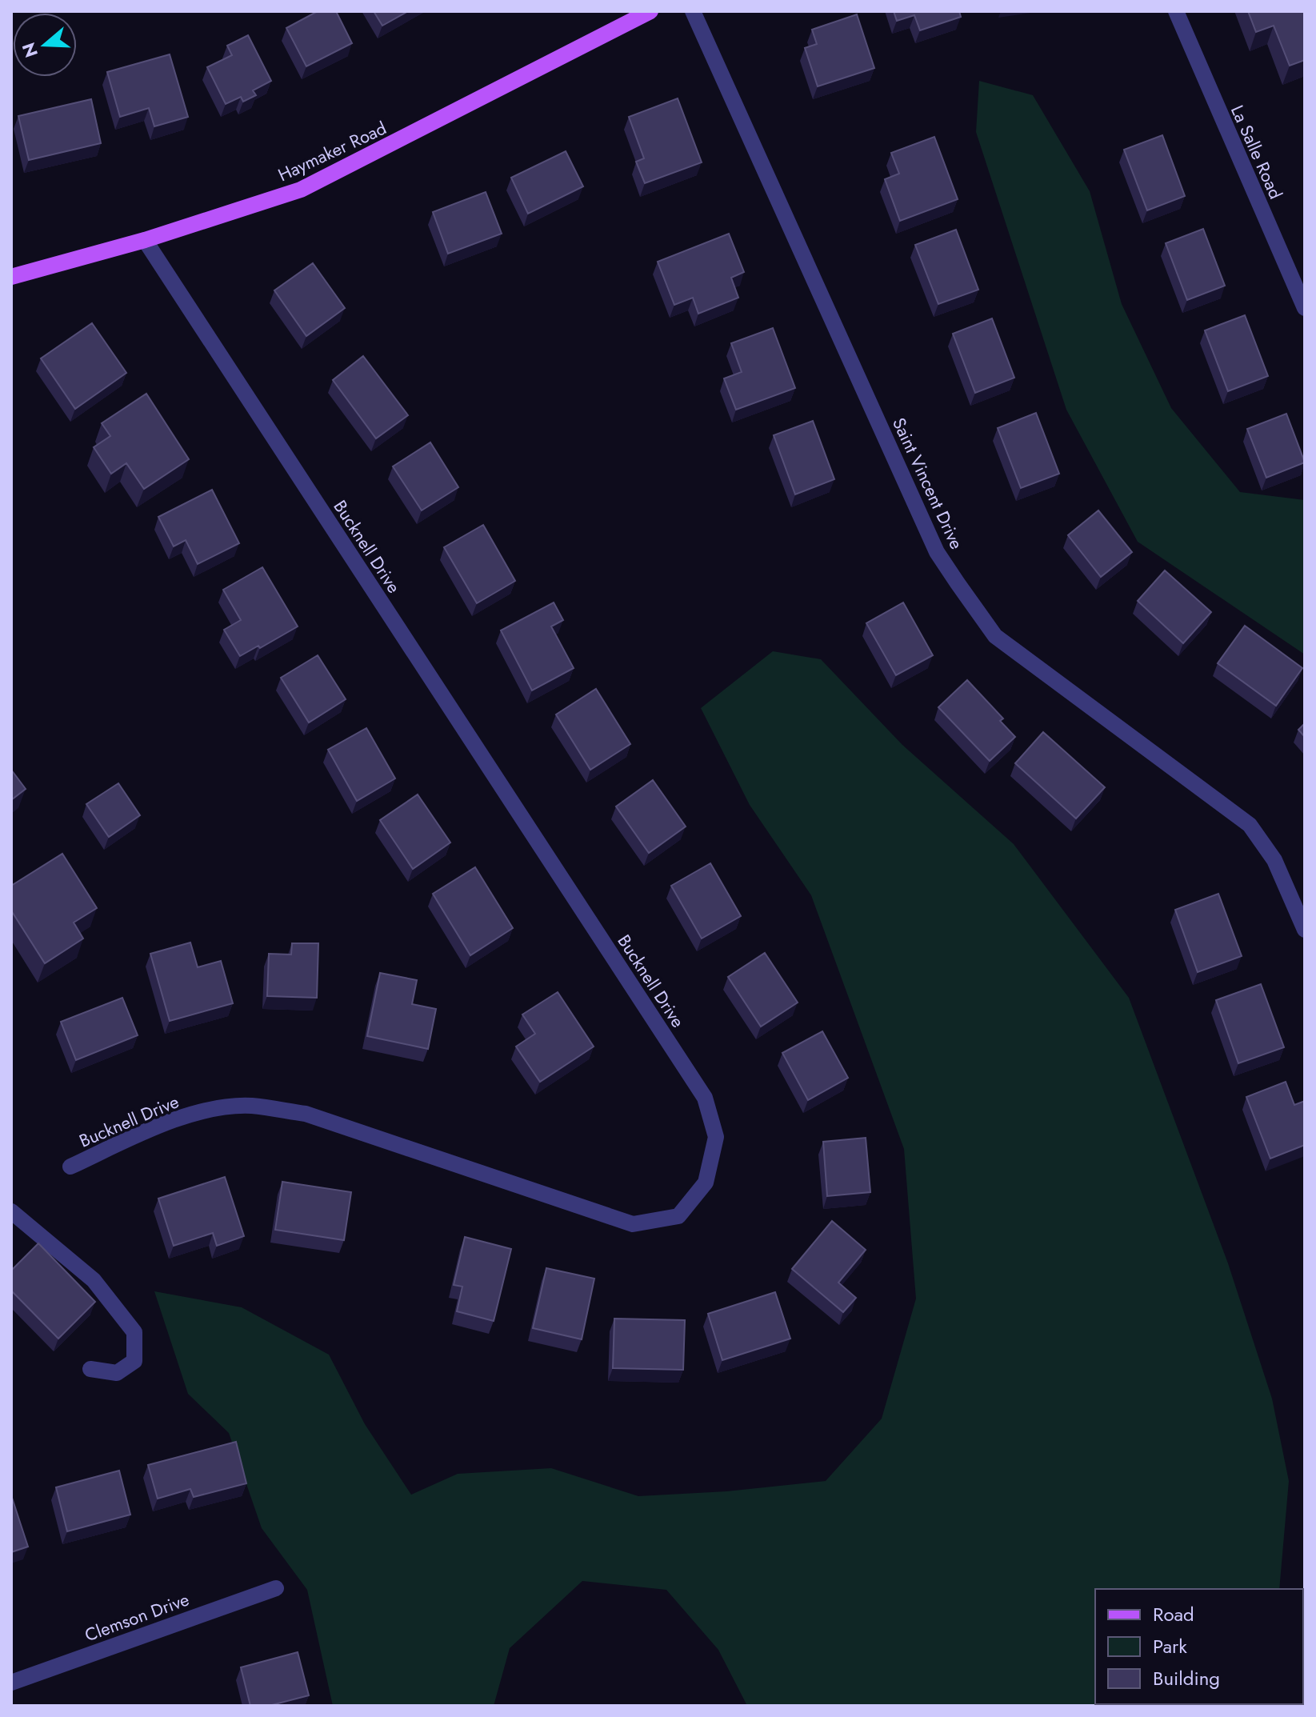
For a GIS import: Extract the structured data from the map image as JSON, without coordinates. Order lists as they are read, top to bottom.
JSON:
{
  "streets": {
    "main road": ["Haymaker Road"],
    "street": [
      "La Salle Road",
      "Saint Vincent Drive",
      "Bucknell Drive",
      "Clemson Drive"
    ]
  },
  "crossings": [
    ["Haymaker Road", "Bucknell Drive"]
  ],
  "legend": ["Road", "Park", "Building"],
  "north": "left"
}
